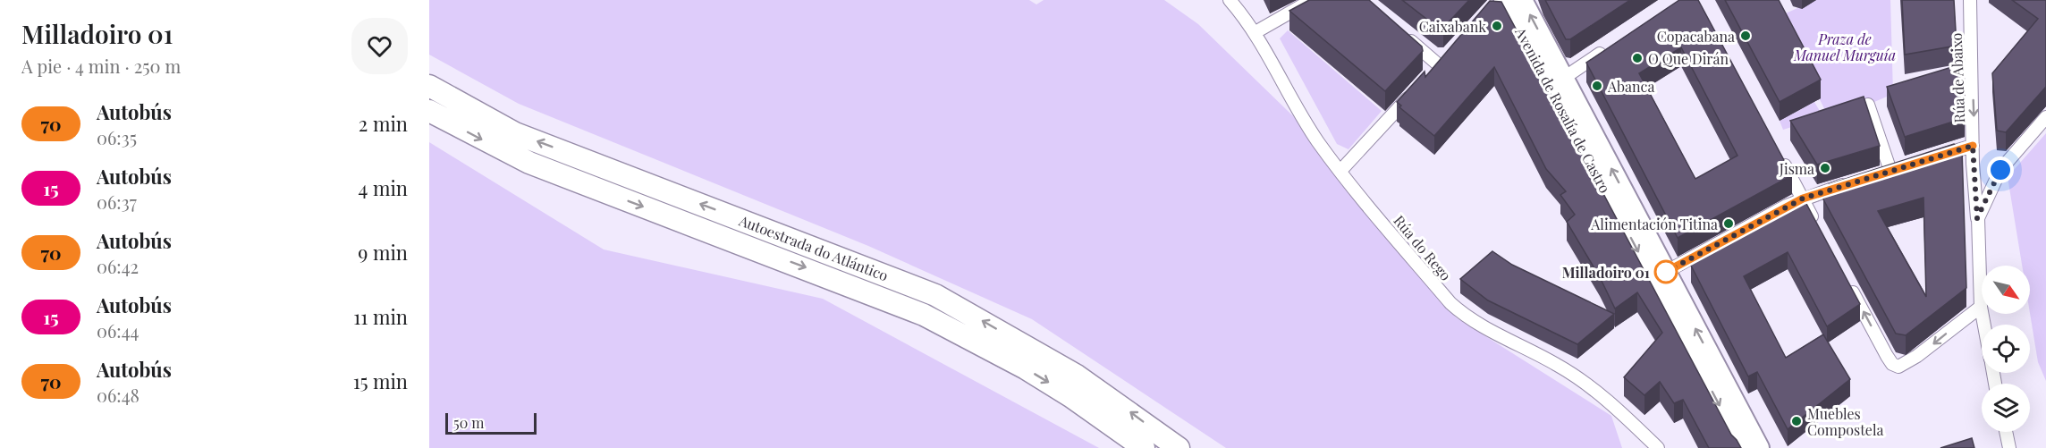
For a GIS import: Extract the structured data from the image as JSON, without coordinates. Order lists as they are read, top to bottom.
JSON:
{
  "streets": {
    "highway": ["Avenida de Rosalía de Castro", "Autoestrada do Atlántico"],
    "street": ["Rúa de Abaixo", "Rúa do Rego"]
  },
  "one_way": ["Rúa de Abaixo"],
  "parks": ["Praza de Manuel Murguía"],
  "places": [
    "Caixabank",
    "Copacabana",
    "O Que Dirán",
    "Abanca",
    "Jisma",
    "Alimentación Titina",
    "Milladoiro 01",
    "Muebles Compostela"
  ],
  "lines": ["bus line 70"],
  "scale_bar": "50 m",
  "north": "bottom right",
  "page": {
    "heading": ["Milladoiro 01", "A pie · 4 min · 250 m"],
    "list": [
      {
        "mark": "70",
        "name": "Autobús",
        "note": "06:35",
        "value": "2 min"
      },
      {
        "mark": "15",
        "name": "Autobús",
        "note": "06:37",
        "value": "4 min"
      },
      {
        "mark": "70",
        "name": "Autobús",
        "note": "06:42",
        "value": "9 min"
      },
      {
        "mark": "15",
        "name": "Autobús",
        "note": "06:44",
        "value": "11 min"
      },
      {
        "mark": "70",
        "name": "Autobús",
        "note": "06:48",
        "value": "15 min"
      }
    ],
    "scale": "50 m"
  }
}
